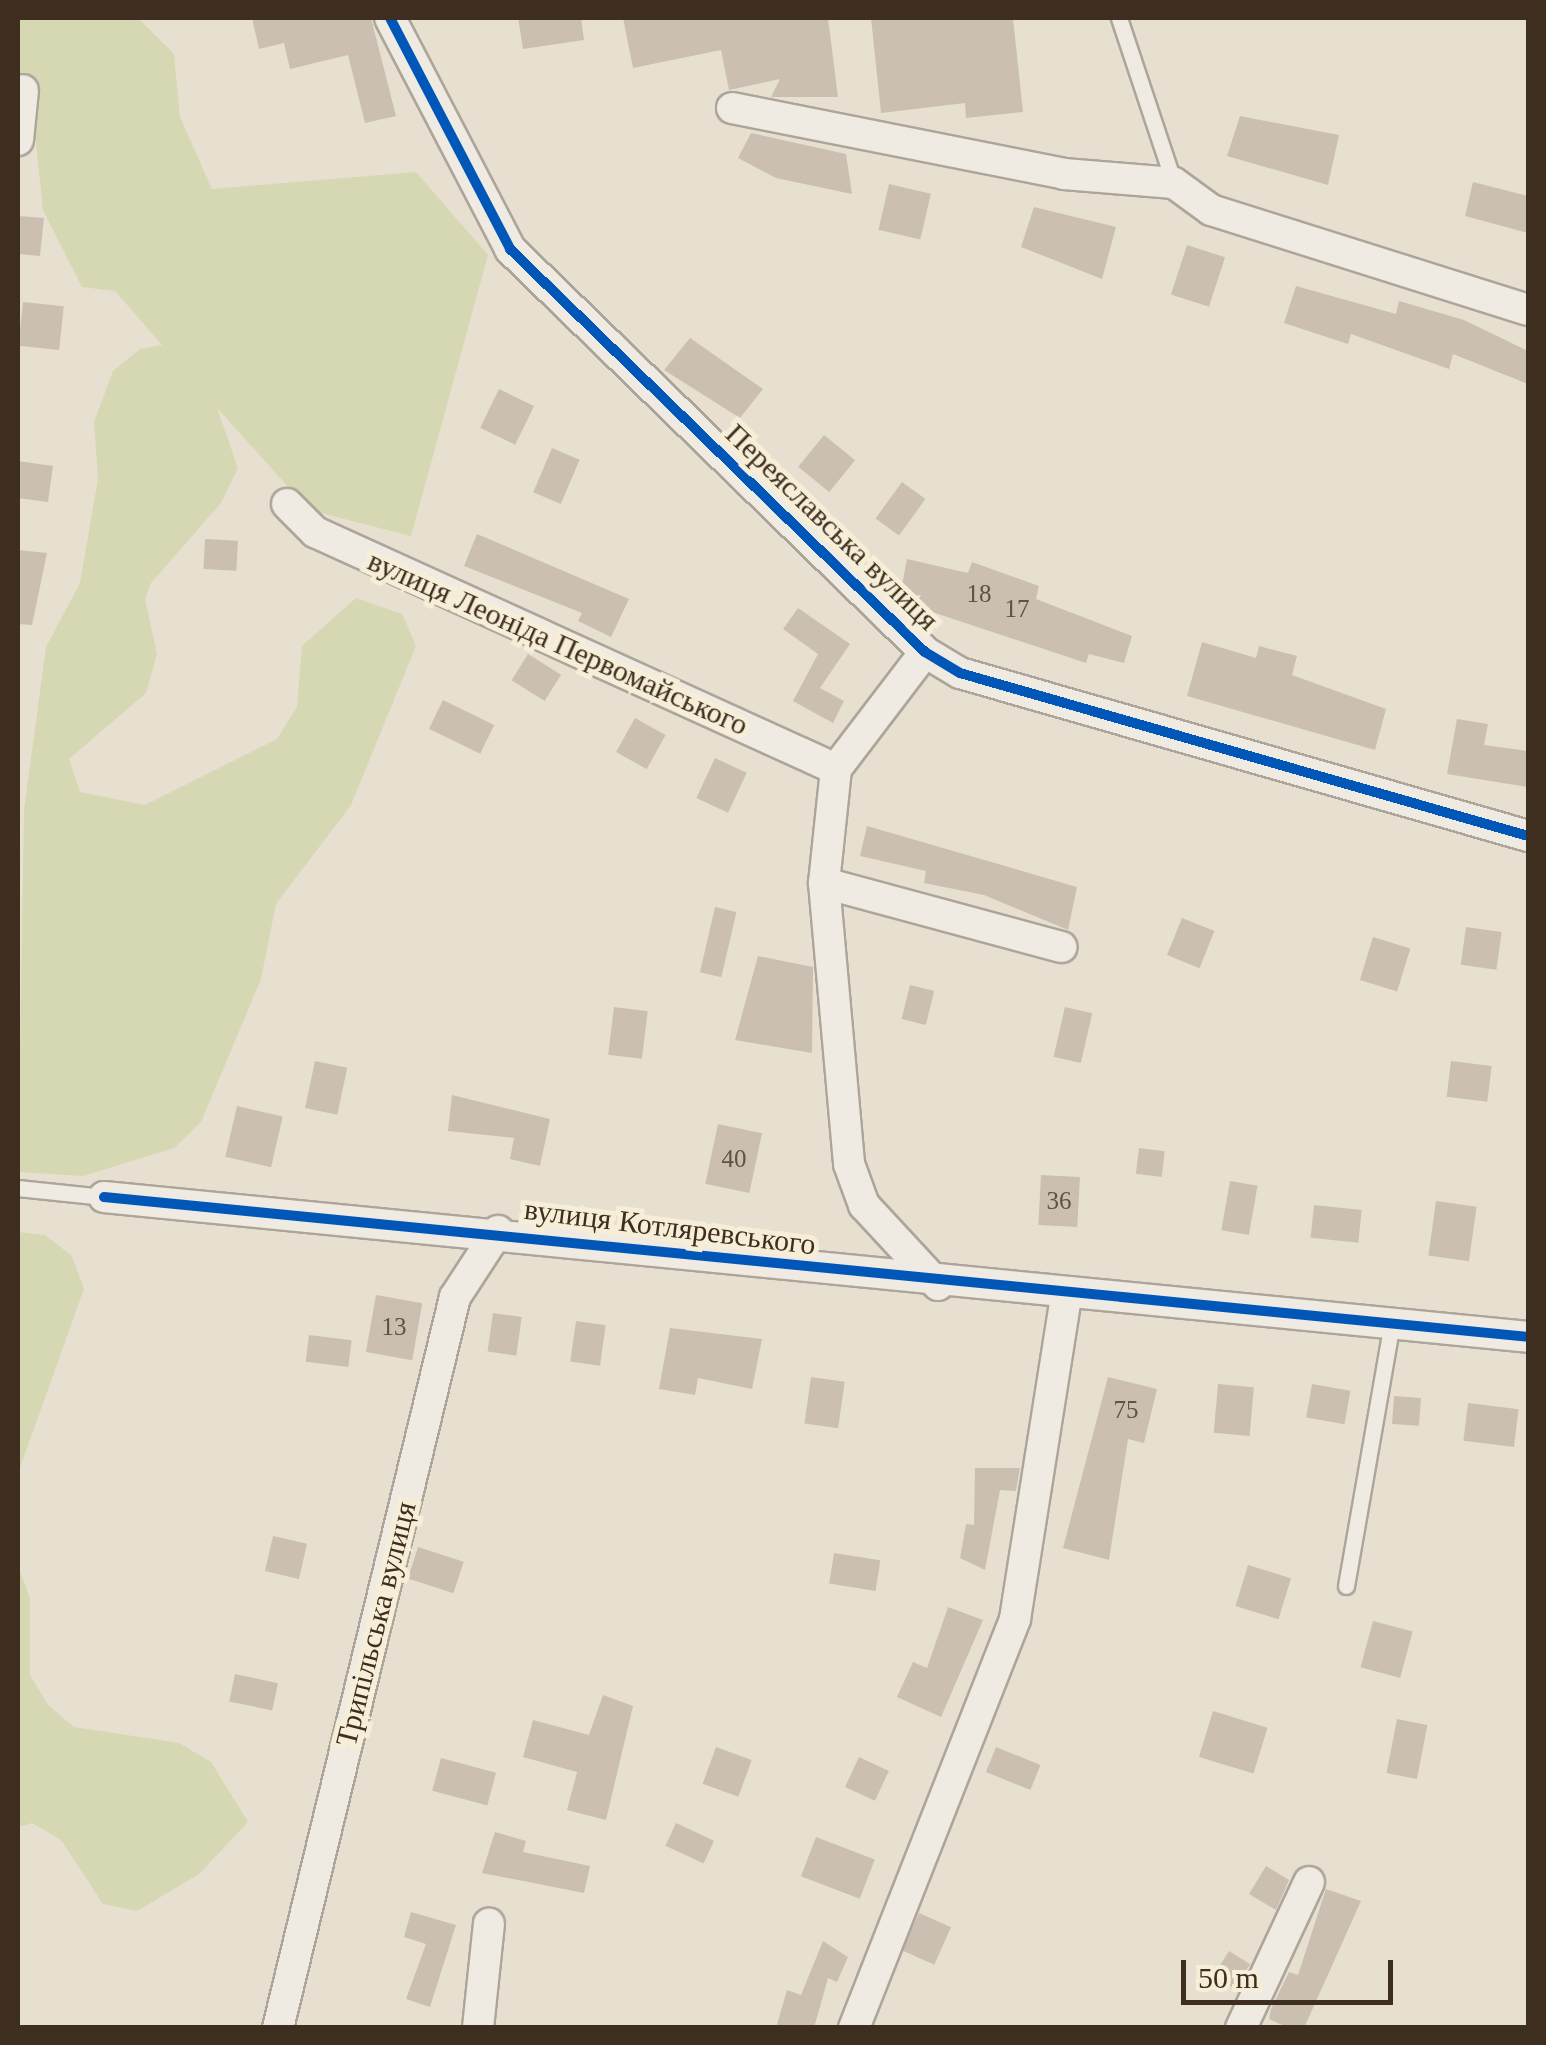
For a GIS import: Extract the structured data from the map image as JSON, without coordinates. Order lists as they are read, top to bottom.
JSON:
{
  "streets": {
    "street": [
      "Переяславська вулиця",
      "вулиця Леоніда Первомайського",
      "вулиця Котляревського",
      "Трипільська вулиця"
    ]
  },
  "crossings": [
    ["вулиця Котляревського", "Трипільська вулиця"]
  ],
  "house_numbers": [
    "18",
    "17",
    "40",
    "36",
    "13",
    "75"
  ],
  "scale_bar": "50 m"
}
